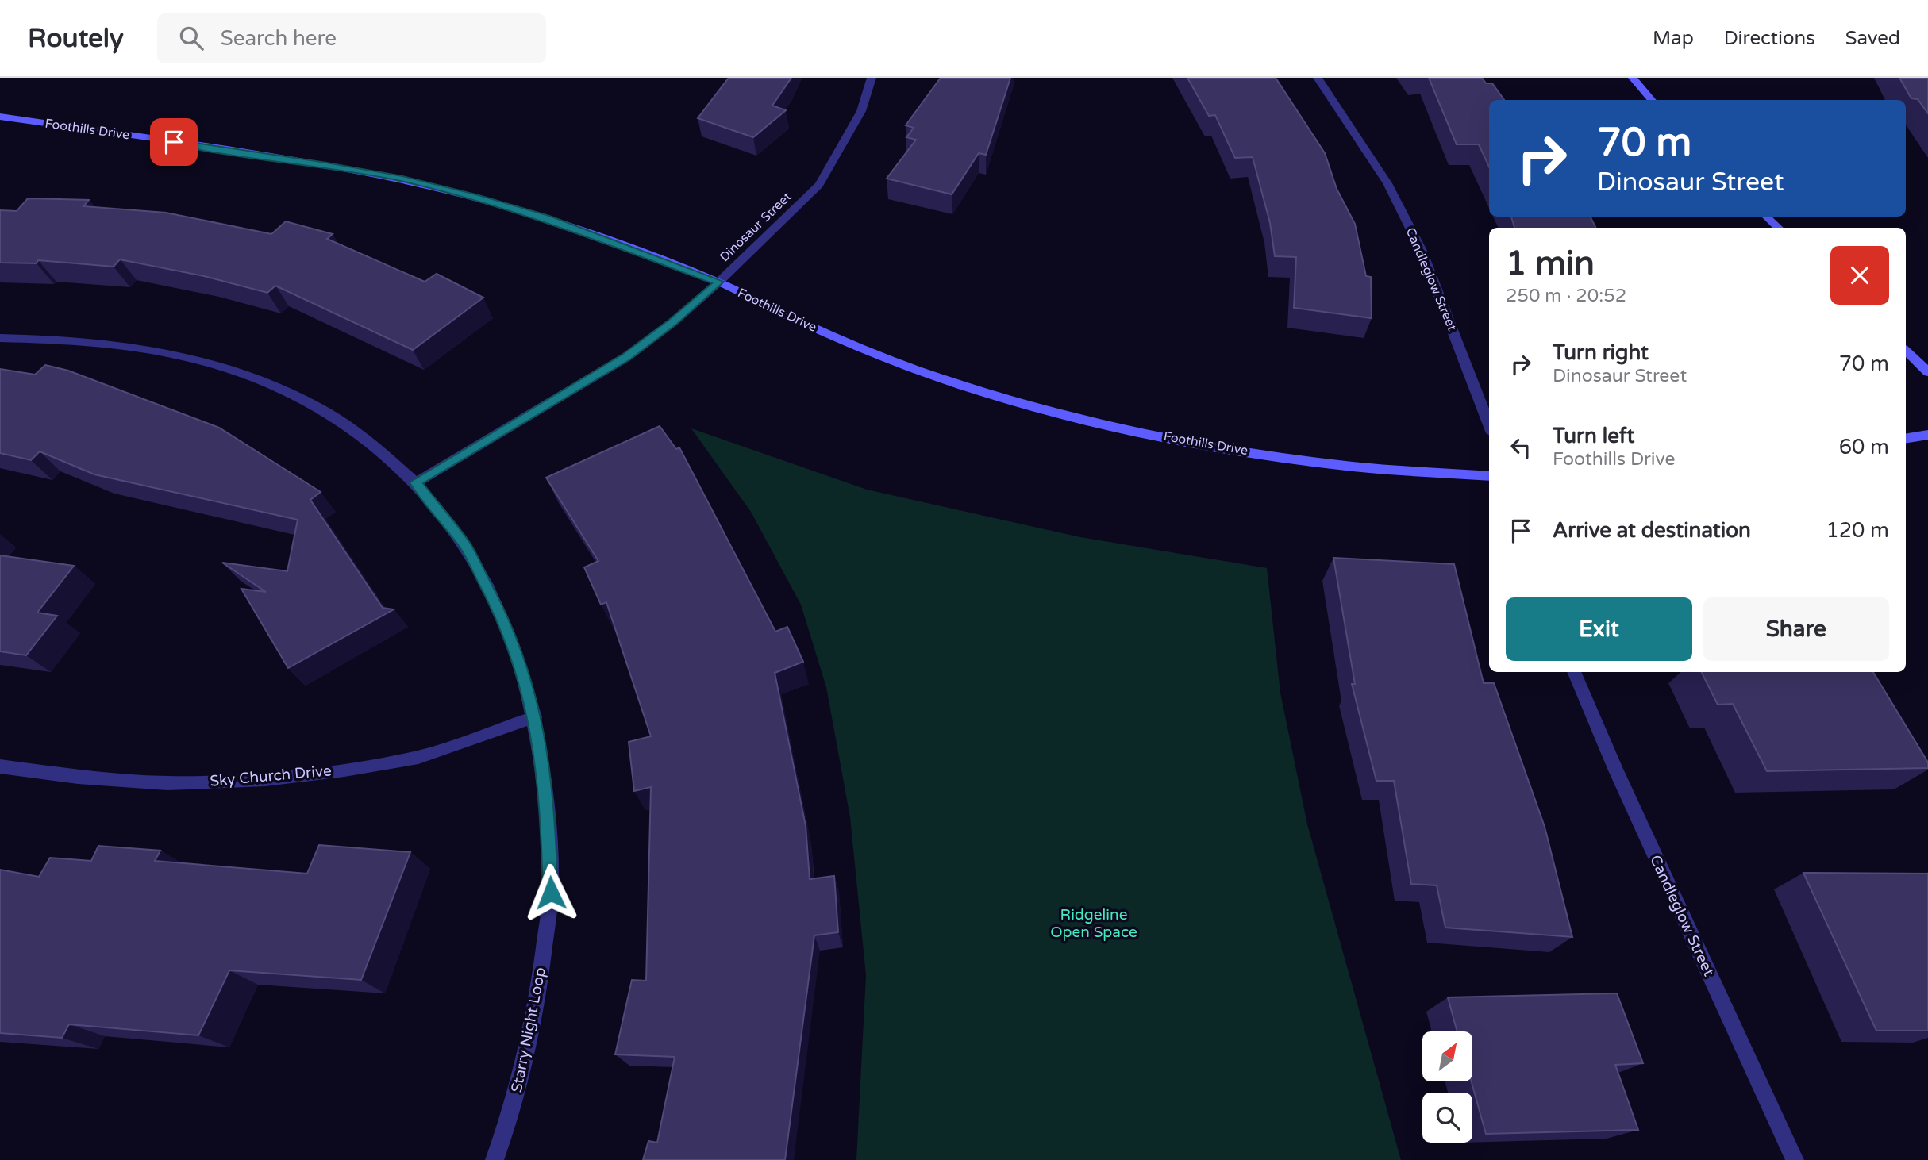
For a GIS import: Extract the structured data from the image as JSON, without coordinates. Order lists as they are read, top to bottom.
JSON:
{
  "streets": {
    "street": [
      "Foothills Drive",
      "Dinosaur Street",
      "Candleglow Street",
      "Sky Church Drive",
      "Starry Night Loop"
    ]
  },
  "crossings": [
    ["Foothills Drive", "Dinosaur Street"],
    ["Dinosaur Street", "Starry Night Loop"],
    ["Sky Church Drive", "Starry Night Loop"]
  ],
  "parks": ["Ridgeline Open Space"],
  "north": "top right",
  "page": {
    "header": "Routely",
    "search": "Search here",
    "nav": ["Map", "Directions", "Saved"],
    "turn": ["70 m", "Dinosaur Street"],
    "heading": ["1 min", "250 m · 20:52"],
    "list": [
      {
        "name": "Turn right",
        "note": "Dinosaur Street",
        "value": "70 m"
      },
      {
        "name": "Turn left",
        "note": "Foothills Drive",
        "value": "60 m"
      },
      {
        "name": "Arrive at destination",
        "value": "120 m"
      }
    ],
    "buttons": ["Exit", "Share"]
  }
}
